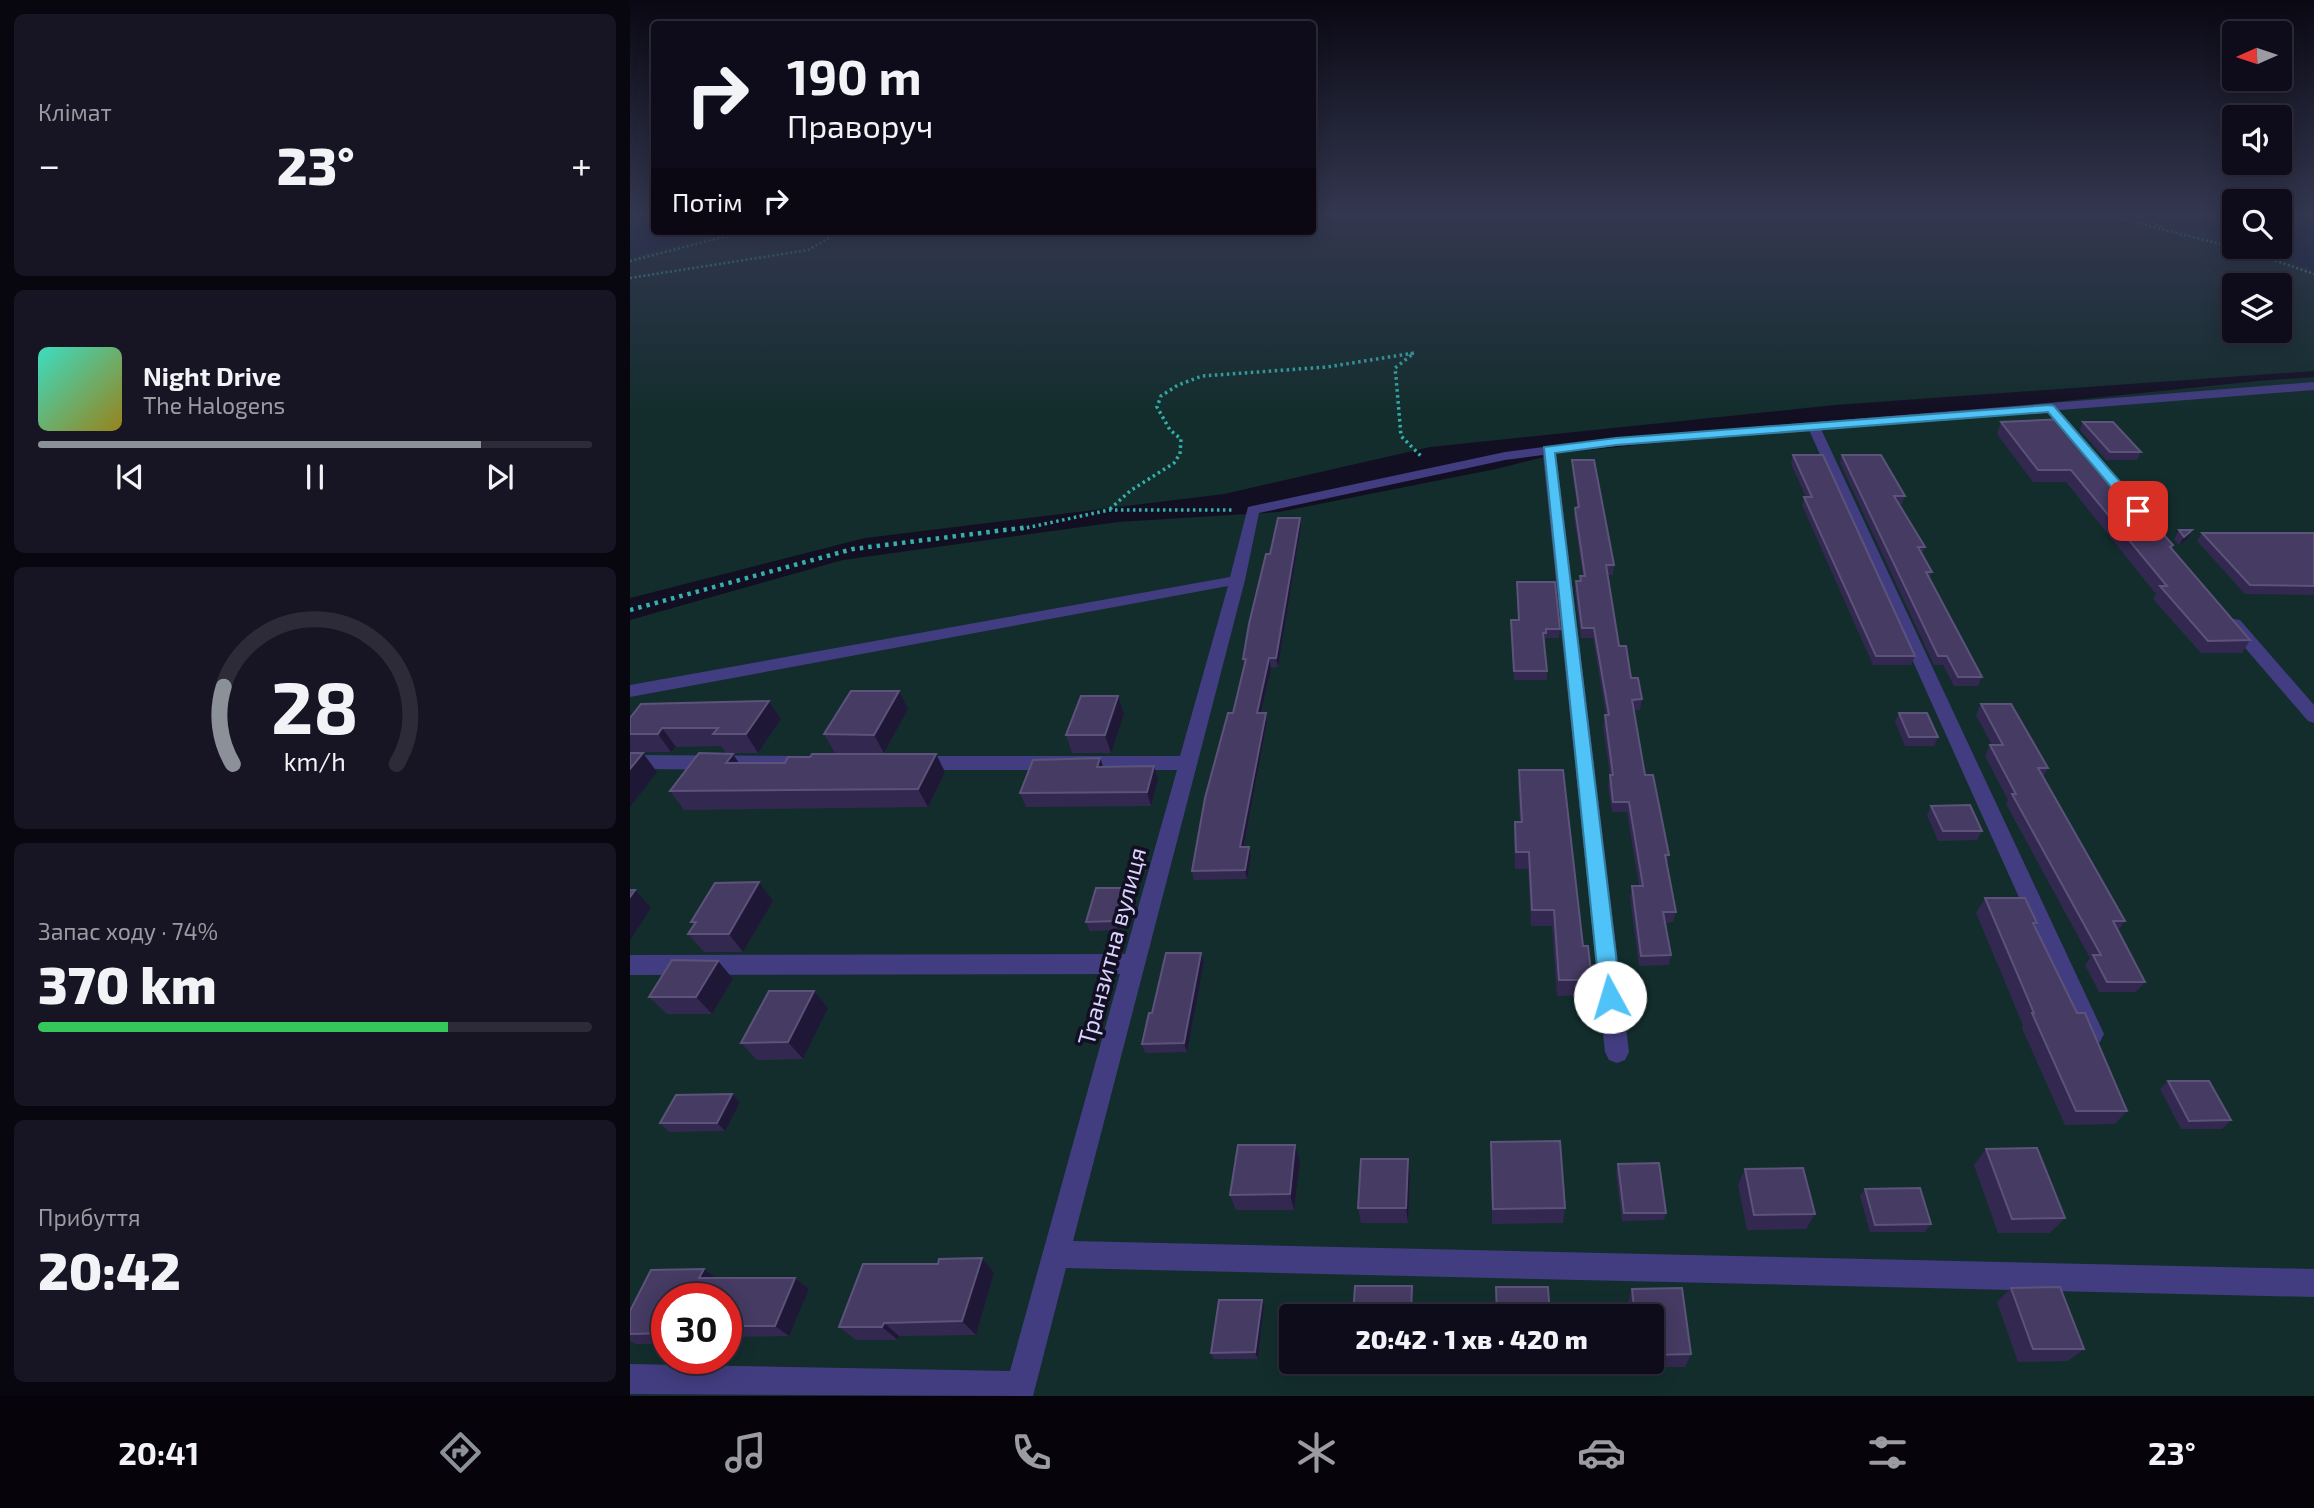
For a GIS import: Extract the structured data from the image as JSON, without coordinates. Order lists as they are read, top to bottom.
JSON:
{
  "streets": {
    "street": ["Транзитна вулиця"]
  },
  "north": "left",
  "page": {
    "tile": [
      "Клімат",
      ["Запас ходу · 74%", "370 km"],
      ["Прибуття", "20:42"]
    ],
    "turn": ["190 m", "Праворуч"],
    "heat": ["−", "23°", "+"],
    "then": "Потім",
    "song": ["Night Drive", "The Halogens"],
    "limit": "30",
    "trip": "20:42 · 1 хв · 420 m",
    "tabs": ["20:41", "23°"],
    "gauge": ["28", "km/h"]
  }
}
